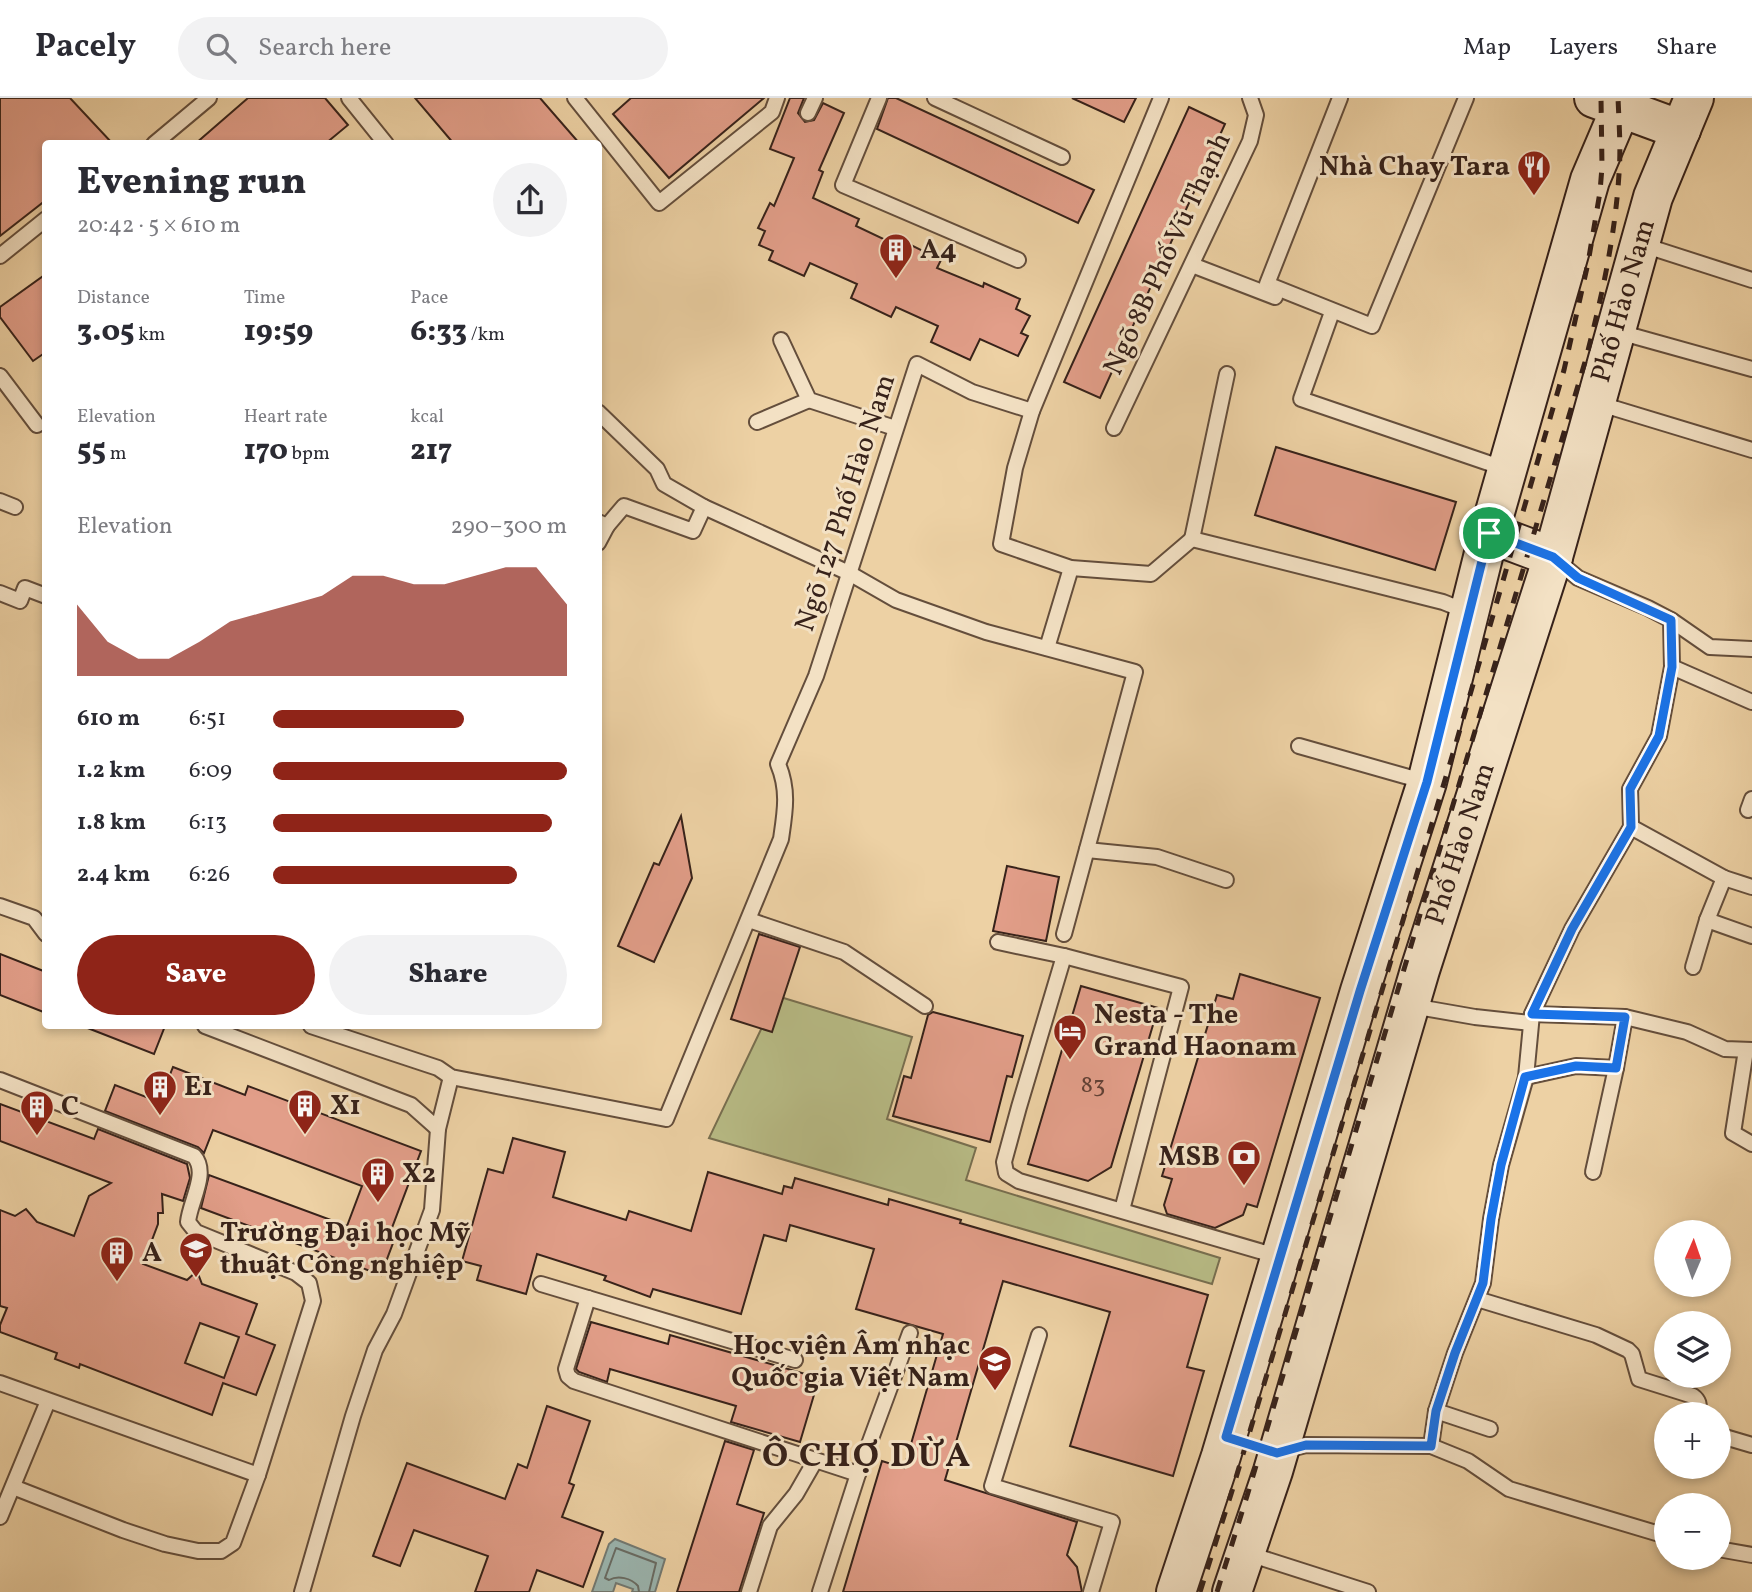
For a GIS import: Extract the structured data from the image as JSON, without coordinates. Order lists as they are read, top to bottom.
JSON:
{
  "streets": {
    "main road": ["Phố Hào Nam"],
    "lane": ["Ngõ 8B Phố Vũ Thạnh", "Ngõ 127 Phố Hào Nam"]
  },
  "districts": ["Ô CHỢ DỪA"],
  "places": {
    "restaurant": ["Nhà Chay Tara"],
    "building": [
      "A4",
      "E1",
      "X1",
      "C",
      "X2",
      "A"
    ],
    "hotel": ["Nesta - The Grand Haonam"],
    "bank": ["MSB"],
    "school or university": ["Trường Đại học Mỹ thuật Công nghiệp", "Học viện Âm nhạc Quốc gia Việt Nam"]
  },
  "house_numbers": ["83"],
  "north": "top",
  "page": {
    "header": "Pacely",
    "search": "Search here",
    "nav": ["Map", "Layers", "Share"],
    "heading": ["Evening run", "20:42 · 5 × 610 m"],
    "stats": [
      ["Distance", "3.05 km"],
      ["Time", "19:59"],
      ["Pace", "6:33 /km"],
      ["Elevation", "55 m"],
      ["Heart rate", "170 bpm"],
      ["kcal", "217"]
    ],
    "chart": ["Elevation", "290–300 m"],
    "list": [
      {
        "name": "610 m",
        "note": "6:51"
      },
      {
        "name": "1.2 km",
        "note": "6:09"
      },
      {
        "name": "1.8 km",
        "note": "6:13"
      },
      {
        "name": "2.4 km",
        "note": "6:26"
      }
    ],
    "buttons": ["Save", "Share"],
    "map_buttons": ["+", "−"]
  }
}
